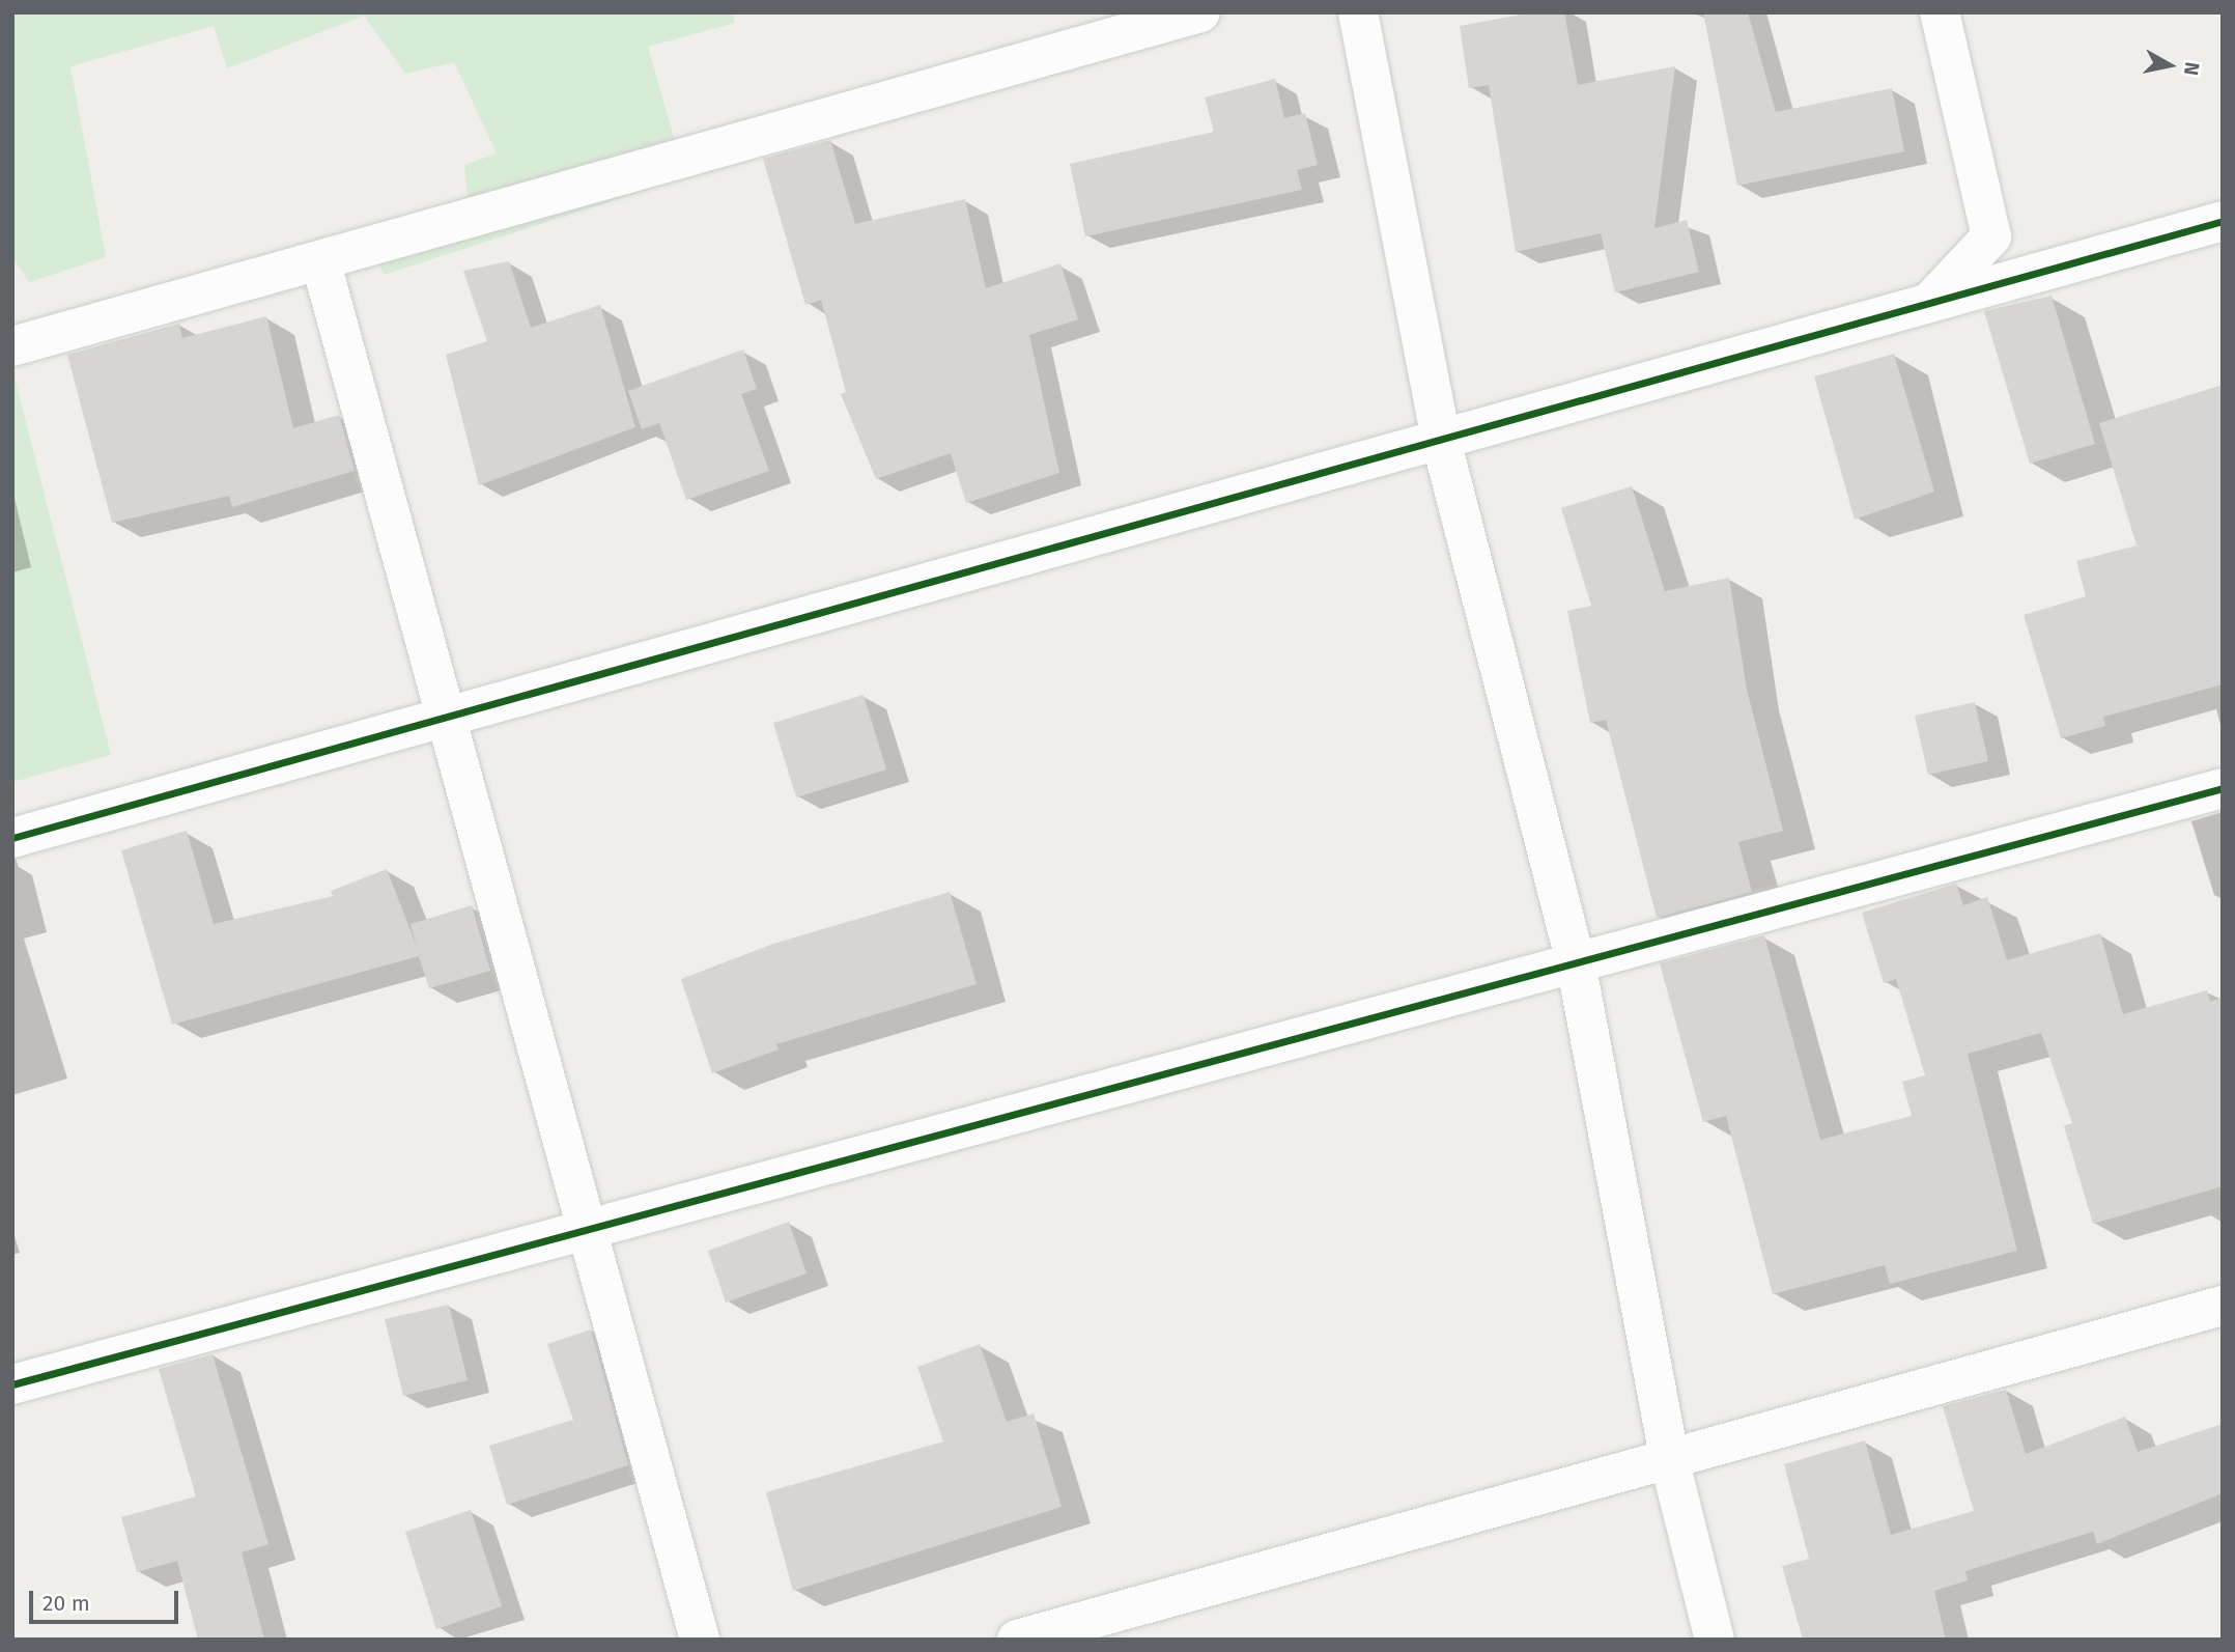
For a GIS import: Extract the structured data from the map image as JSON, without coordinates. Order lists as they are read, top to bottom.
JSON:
{
  "scale_bar": "20 m",
  "north": "right"
}
